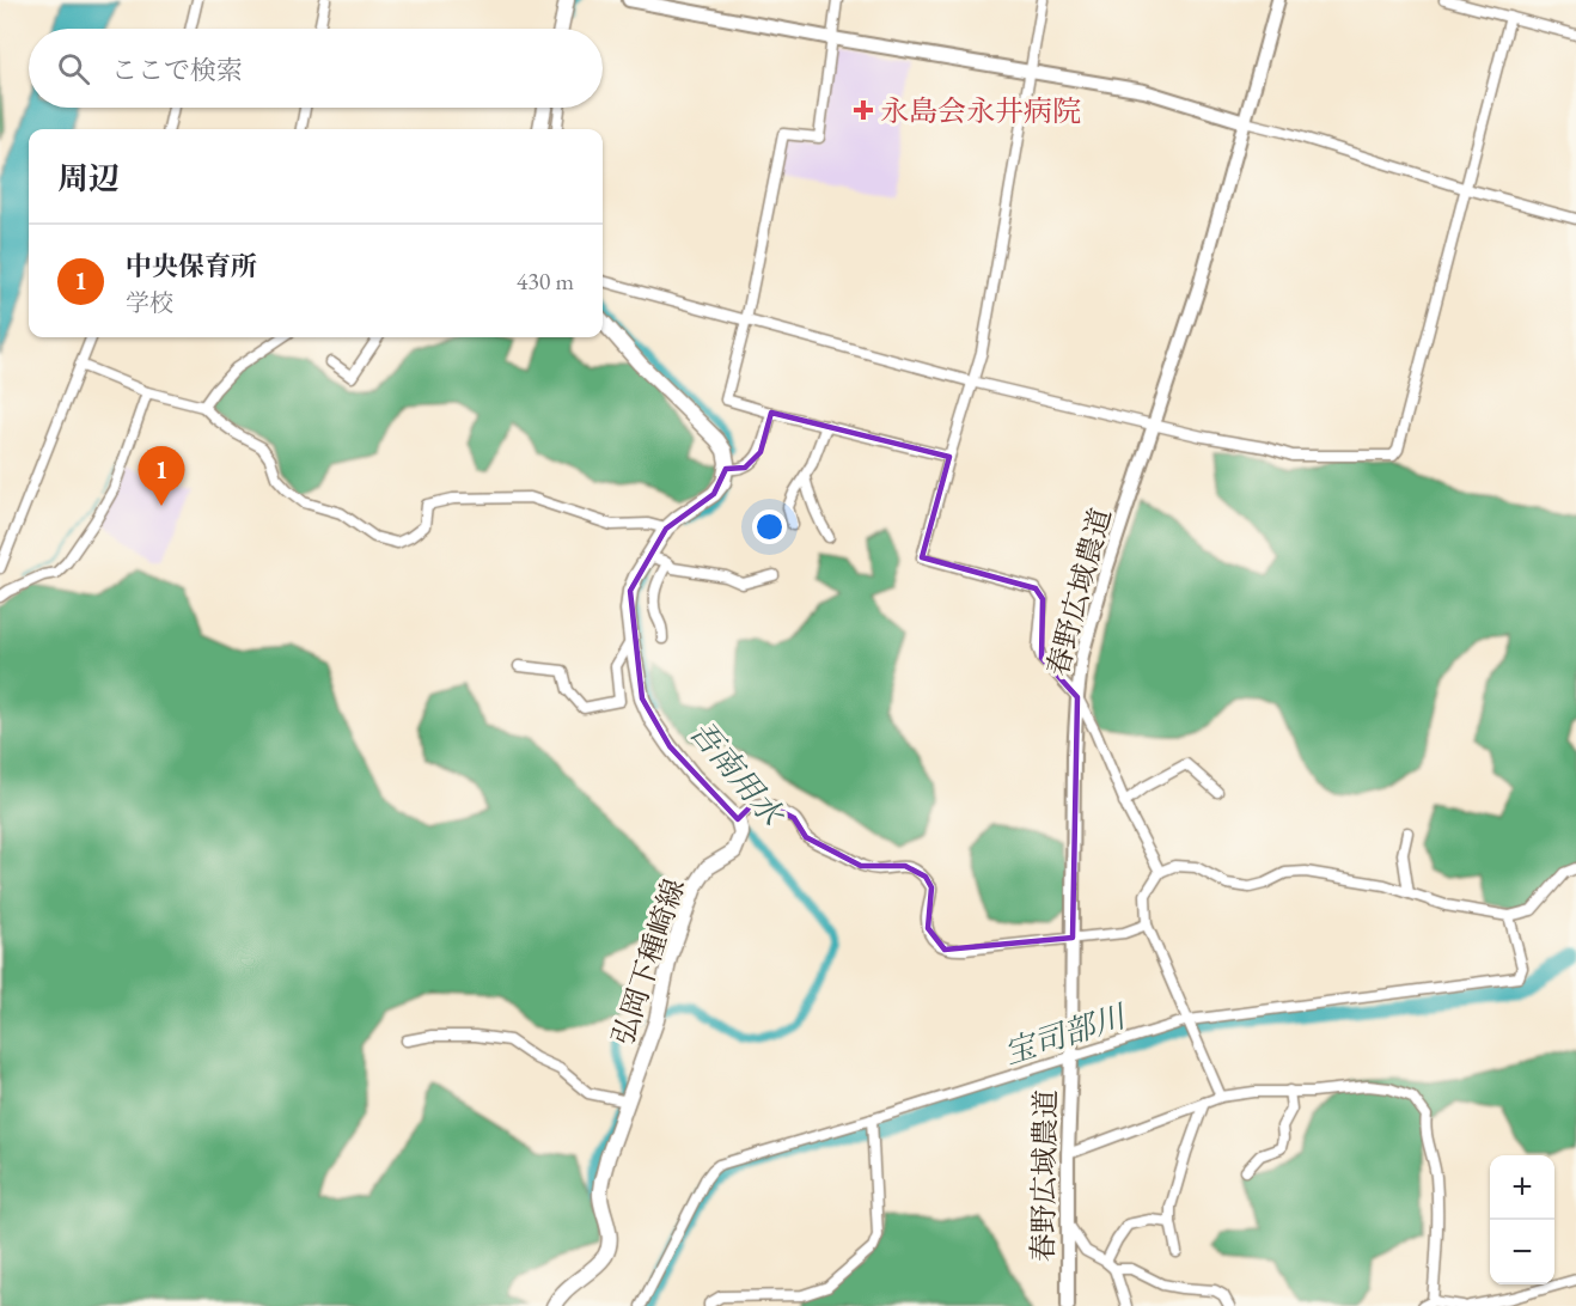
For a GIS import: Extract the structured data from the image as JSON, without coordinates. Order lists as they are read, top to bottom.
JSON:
{
  "streets": {
    "main road": ["弘岡下種崎線"],
    "street": ["春野広域農道"]
  },
  "water": ["吾南用水", "宝司部川"],
  "places": {
    "health": ["永島会永井病院"]
  },
  "page": {
    "search": "ここで検索",
    "heading": "周辺",
    "list": [
      {
        "mark": "1",
        "name": "中央保育所",
        "note": "学校",
        "value": "430 m"
      }
    ],
    "pins": "1",
    "map_buttons": ["+", "−"]
  }
}
